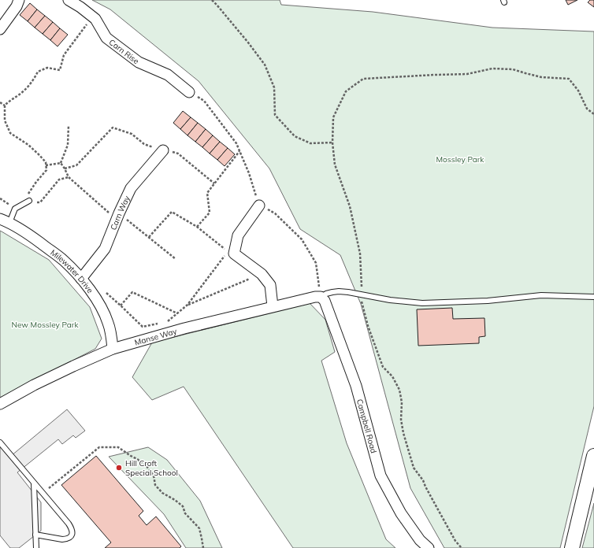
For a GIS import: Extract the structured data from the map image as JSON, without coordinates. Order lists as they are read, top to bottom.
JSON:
{
  "streets": {
    "street": [
      "Carn Rise",
      "Carn Way",
      "Milewater Drive",
      "Manse Way",
      "Campbell Road"
    ]
  },
  "crossings": [
    ["Carn Way", "Milewater Drive"],
    ["Milewater Drive", "Manse Way"],
    ["Manse Way", "Campbell Road"]
  ],
  "parks": ["Mossley Park", "New Mossley Park"],
  "places": ["Hill Croft Special School"]
}
